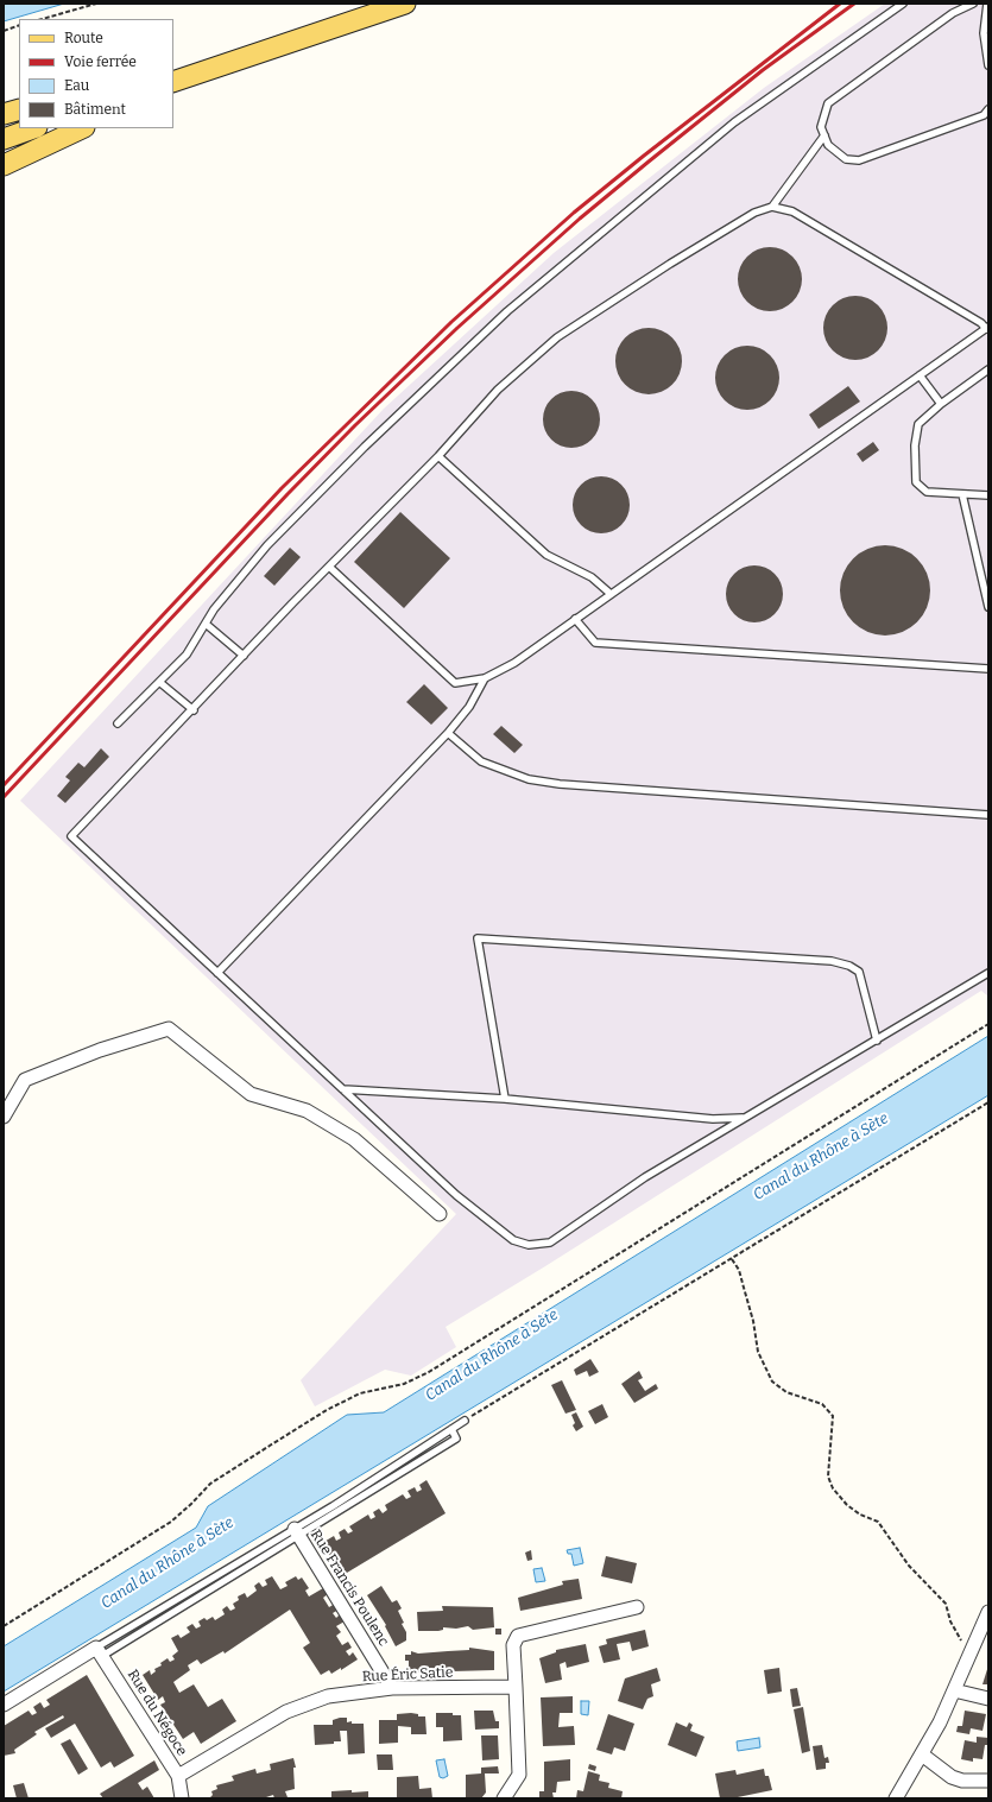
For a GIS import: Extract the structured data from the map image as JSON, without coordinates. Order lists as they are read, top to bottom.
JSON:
{
  "streets": {
    "street": ["Rue Francis Poulenc", "Rue Éric Satie", "Rue du Négoce"]
  },
  "crossings": [
    ["Rue Francis Poulenc", "Rue Éric Satie"],
    ["Rue Éric Satie", "Rue du Négoce"]
  ],
  "water": ["Canal du Rhône à Sète"],
  "legend": [
    "Route",
    "Voie ferrée",
    "Eau",
    "Bâtiment"
  ]
}
